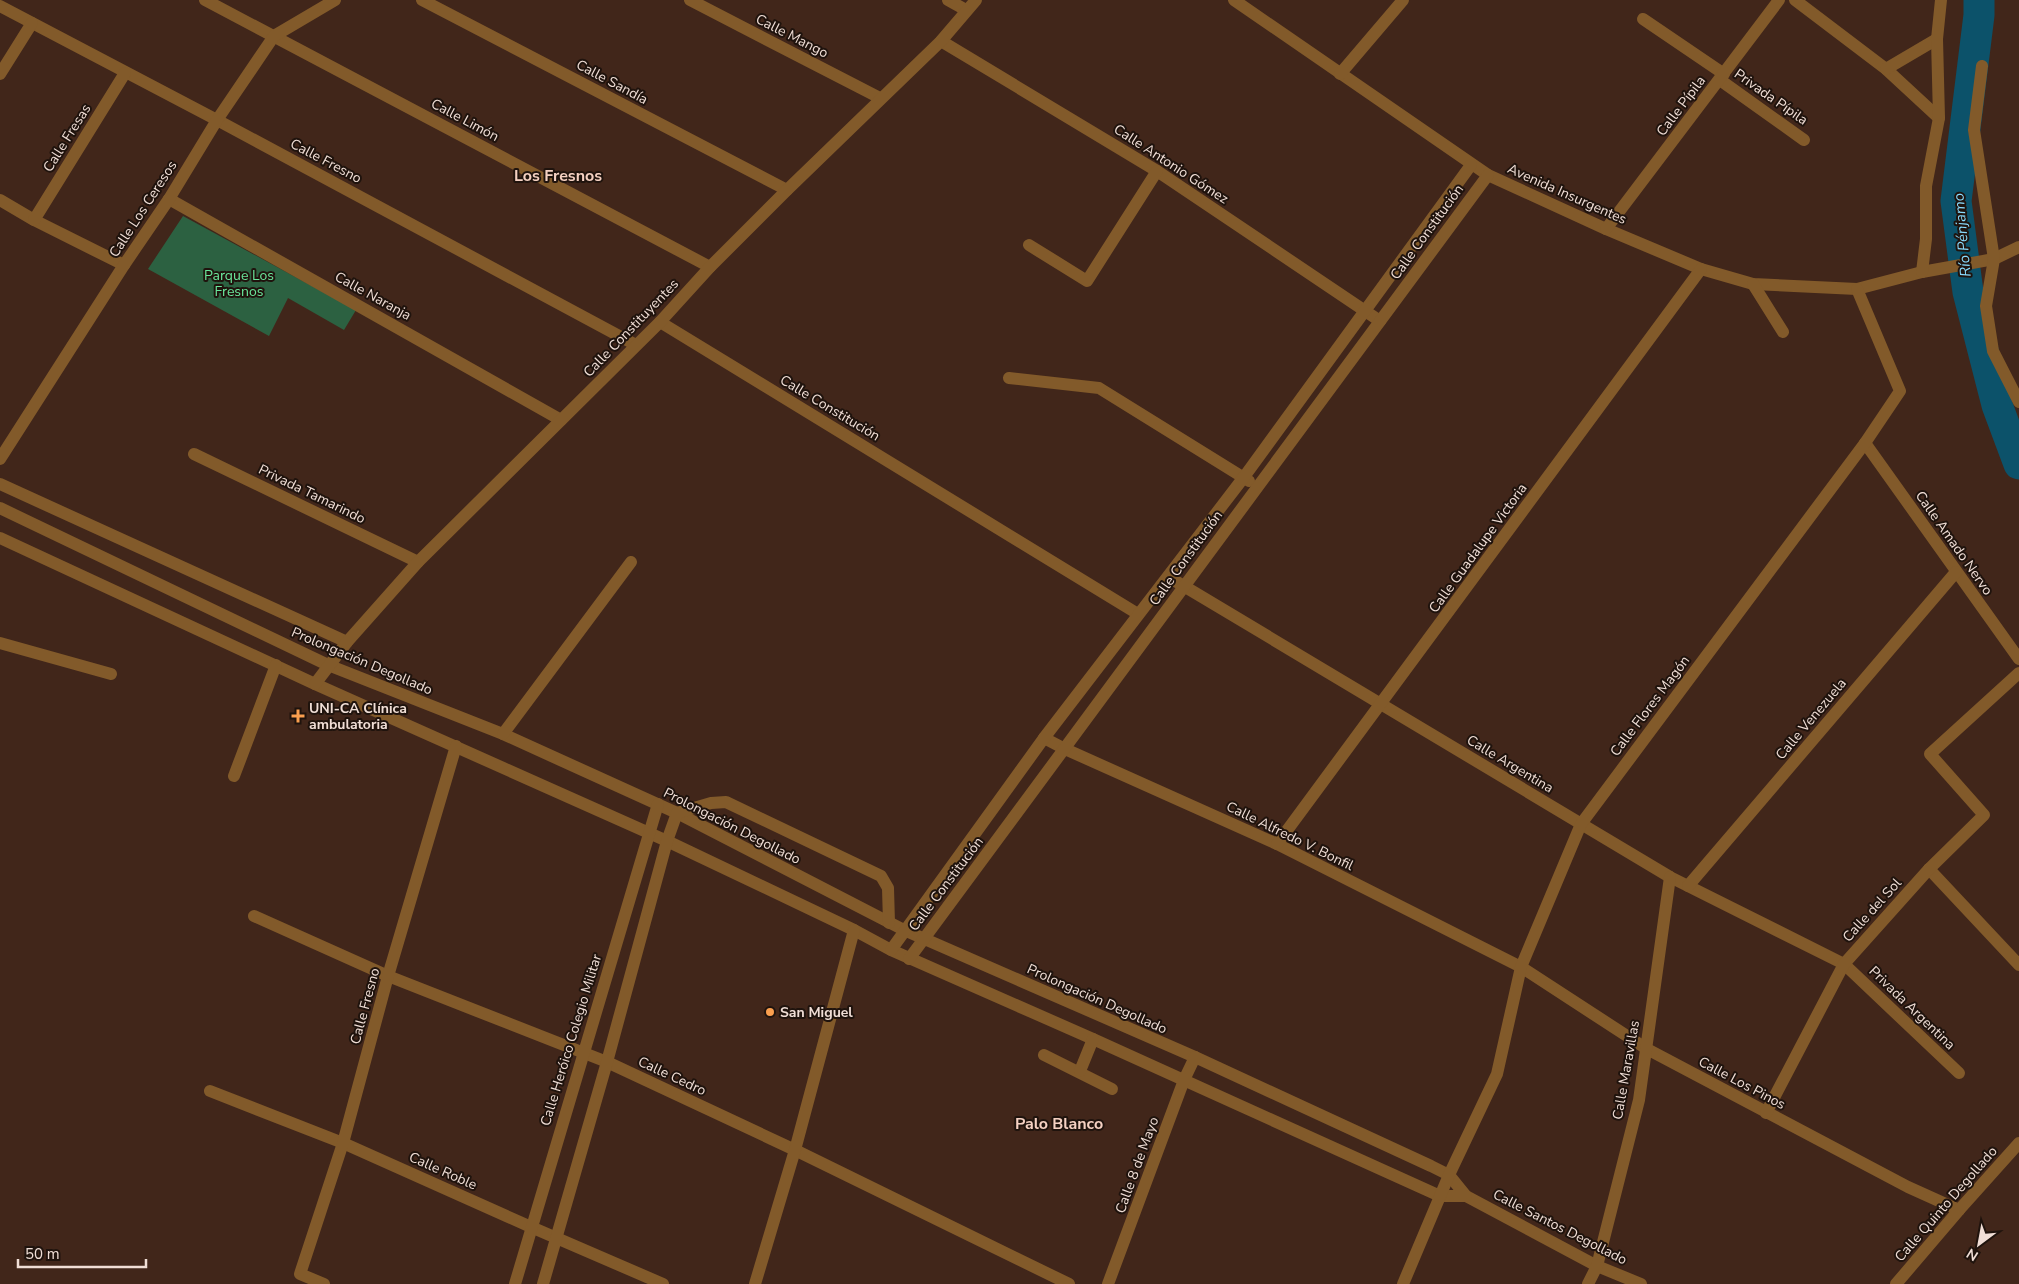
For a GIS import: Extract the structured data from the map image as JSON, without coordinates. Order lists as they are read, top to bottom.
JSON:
{
  "streets": {
    "street": [
      "Calle Mango",
      "Calle Sandía",
      "Privada Pípila",
      "Calle Pípila",
      "Calle Limón",
      "Calle Fresas",
      "Calle Fresno",
      "Calle Antonio Gómez",
      "Avenida Insurgentes",
      "Calle Los Ceresos",
      "Calle Constitución",
      "Calle Naranja",
      "Calle Constituyentes",
      "Privada Tamarindo",
      "Calle Amado Nervo",
      "Calle Guadalupe Victoria",
      "Prolongación Degollado",
      "Calle Flores Magón",
      "Calle Venezuela",
      "Calle Argentina",
      "Calle Alfredo V. Bonfil",
      "Calle del Sol",
      "Privada Argentina",
      "Calle Heróico Colegio Militar",
      "Calle Maravillas",
      "Calle Cedro",
      "Calle Los Pinos",
      "Calle 8 de Mayo",
      "Calle Roble",
      "Calle Quinto Degollado",
      "Calle Santos Degollado"
    ]
  },
  "crossings": [
    ["Calle Mango", "Calle Constituyentes"],
    ["Calle Sandía", "Calle Constituyentes"],
    ["Privada Pípila", "Calle Pípila"],
    ["Calle Pípila", "Avenida Insurgentes"],
    ["Calle Limón", "Calle Los Ceresos"],
    ["Calle Limón", "Calle Constituyentes"],
    ["Calle Fresas", "Calle Fresno"],
    ["Calle Fresno", "Calle Los Ceresos"],
    ["Calle Fresno", "Calle Constituyentes"],
    ["Calle Fresno", "Calle Cedro"],
    ["Calle Fresno", "Calle Roble"],
    ["Calle Antonio Gómez", "Calle Constitución"],
    ["Calle Antonio Gómez", "Calle Constituyentes"],
    ["Avenida Insurgentes", "Calle Constitución"],
    ["Avenida Insurgentes", "Calle Guadalupe Victoria"],
    ["Avenida Insurgentes", "Calle Flores Magón"],
    ["Calle Los Ceresos", "Calle Naranja"],
    ["Calle Constitución", "Calle Constituyentes"],
    ["Calle Constitución", "Prolongación Degollado"],
    ["Calle Constitución", "Calle Argentina"],
    ["Calle Constitución", "Calle Alfredo V. Bonfil"],
    ["Calle Naranja", "Calle Constituyentes"],
    ["Calle Constituyentes", "Privada Tamarindo"],
    ["Calle Constituyentes", "Prolongación Degollado"],
    ["Calle Amado Nervo", "Calle Flores Magón"],
    ["Calle Amado Nervo", "Calle Venezuela"],
    ["Calle Guadalupe Victoria", "Calle Argentina"],
    ["Calle Guadalupe Victoria", "Calle Alfredo V. Bonfil"],
    ["Prolongación Degollado", "Calle Flores Magón"],
    ["Prolongación Degollado", "Calle Heróico Colegio Militar"],
    ["Prolongación Degollado", "Calle 8 de Mayo"],
    ["Prolongación Degollado", "Calle Santos Degollado"],
    ["Calle Flores Magón", "Calle Argentina"],
    ["Calle Flores Magón", "Calle Alfredo V. Bonfil"],
    ["Calle Flores Magón", "Calle Los Pinos"],
    ["Calle Flores Magón", "Calle Santos Degollado"],
    ["Calle Venezuela", "Calle Argentina"],
    ["Calle Argentina", "Calle del Sol"],
    ["Calle Argentina", "Privada Argentina"],
    ["Calle Argentina", "Calle Maravillas"],
    ["Calle Alfredo V. Bonfil", "Calle Los Pinos"],
    ["Calle del Sol", "Privada Argentina"],
    ["Calle del Sol", "Calle Los Pinos"],
    ["Calle Heróico Colegio Militar", "Calle Cedro"],
    ["Calle Heróico Colegio Militar", "Calle Roble"],
    ["Calle Maravillas", "Calle Los Pinos"],
    ["Calle Maravillas", "Calle Santos Degollado"],
    ["Calle Los Pinos", "Calle Quinto Degollado"]
  ],
  "districts": ["Los Fresnos", "Palo Blanco"],
  "water": ["Río Pénjamo"],
  "parks": ["Parque Los Fresnos"],
  "places": {
    "health": ["UNI-CA Clínica ambulatoria"],
    "other": ["San Miguel"]
  },
  "scale_bar": "50 m",
  "north": "bottom left"
}
